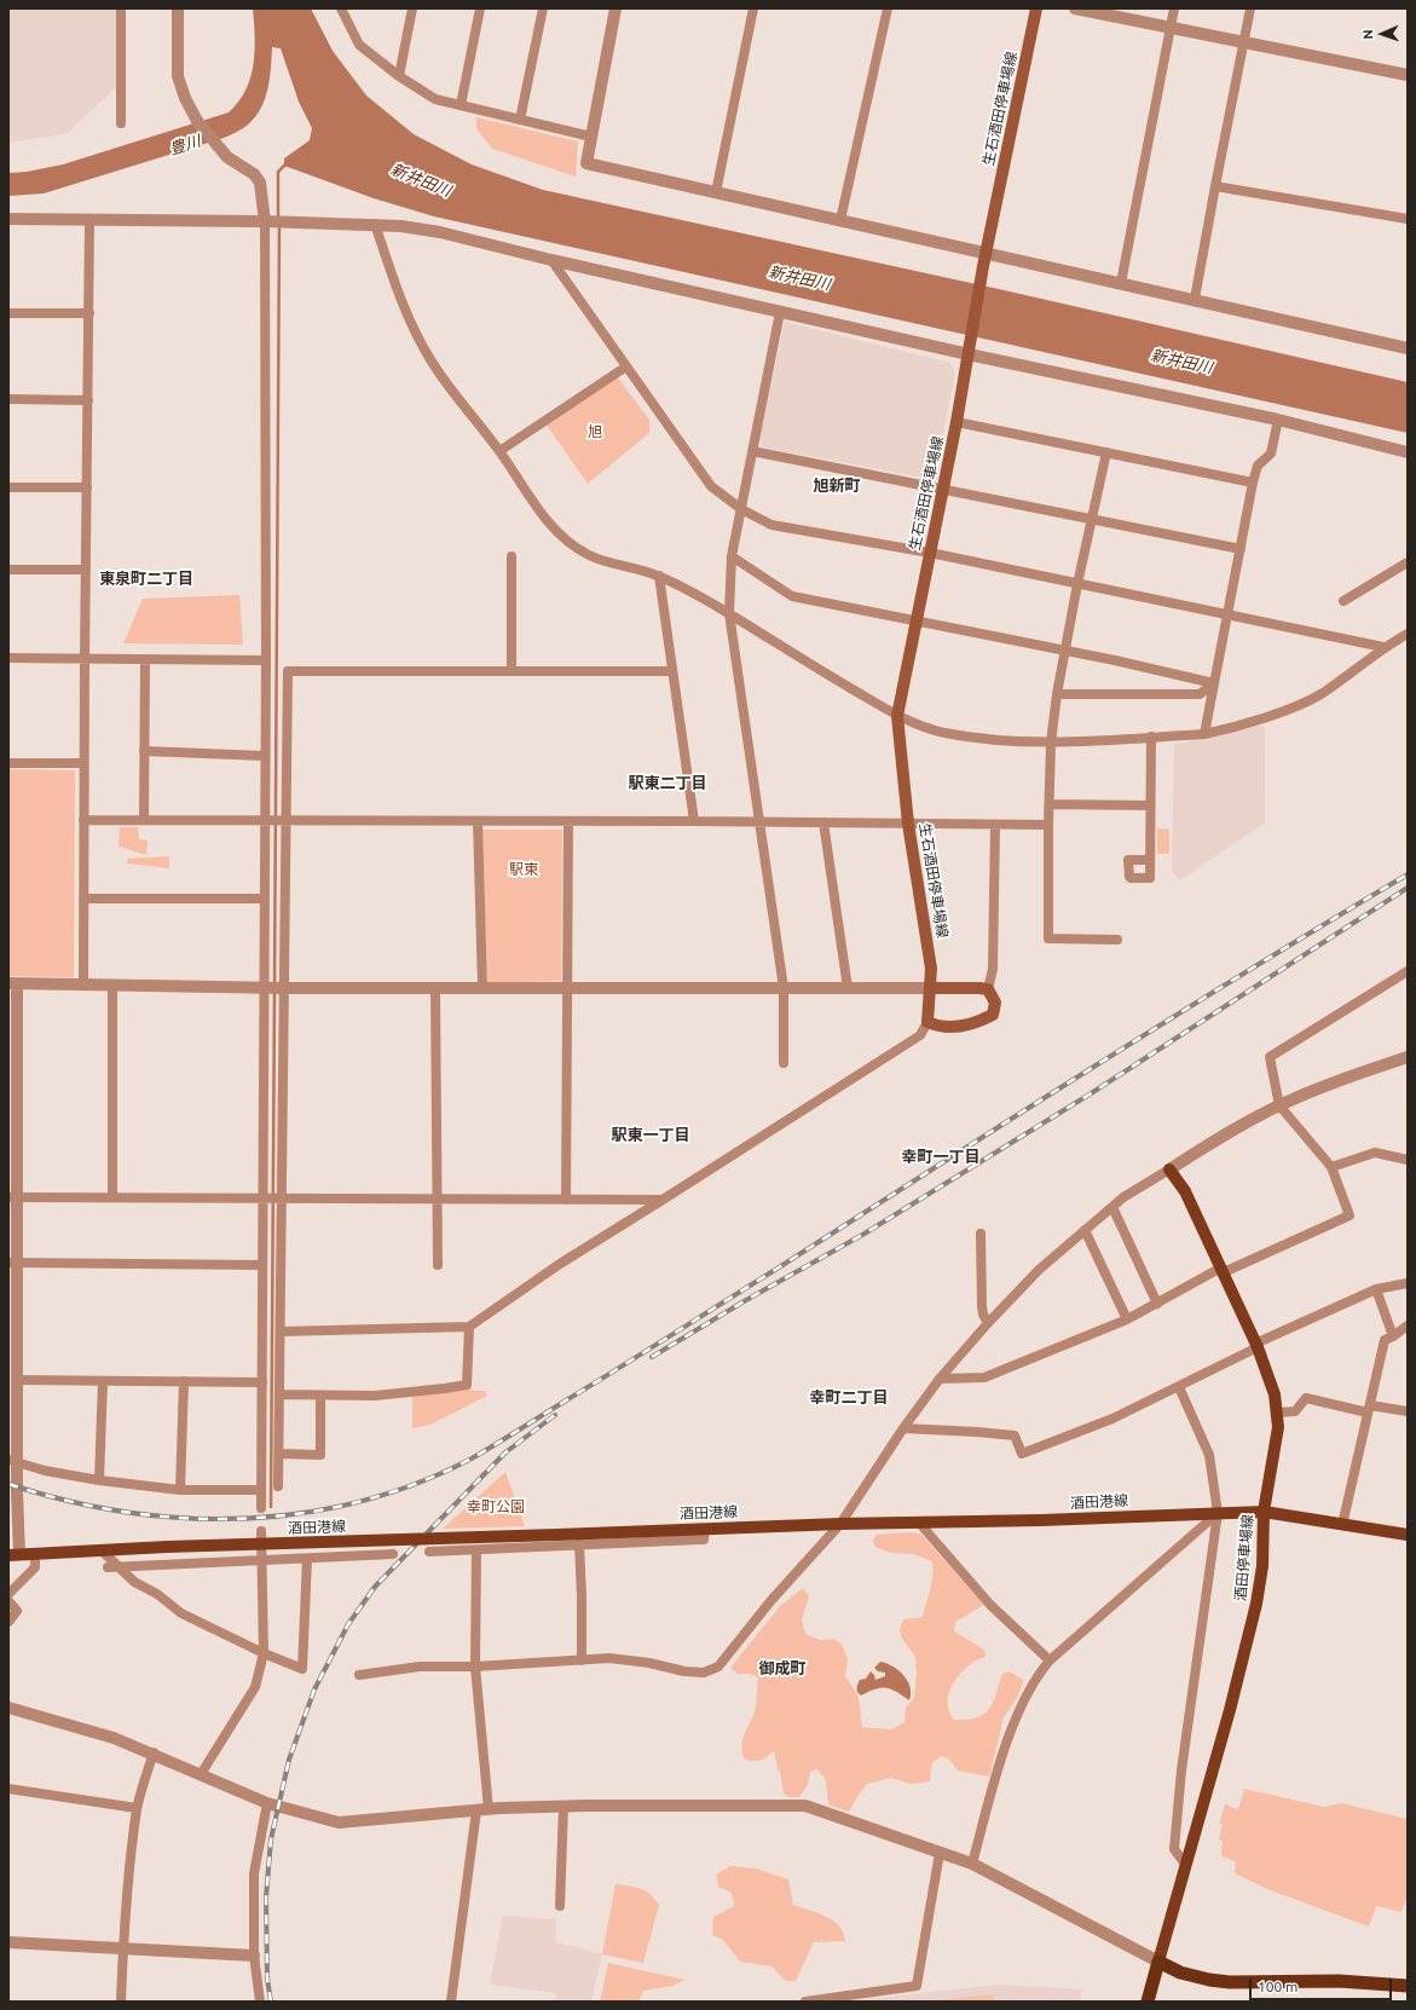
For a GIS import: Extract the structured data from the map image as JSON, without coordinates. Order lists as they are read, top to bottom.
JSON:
{
  "streets": {
    "main road": ["生石酒田停車場線", "酒田港線", "酒田停車場線"]
  },
  "crossings": [
    ["酒田港線", "酒田停車場線"]
  ],
  "districts": [
    "旭新町",
    "東泉町二丁目",
    "駅東二丁目",
    "駅東一丁目",
    "幸町一丁目",
    "幸町二丁目",
    "御成町"
  ],
  "water": ["豊川", "新井田川"],
  "parks": ["旭", "駅東", "幸町公園"],
  "scale_bar": "100 m",
  "north": "left"
}
